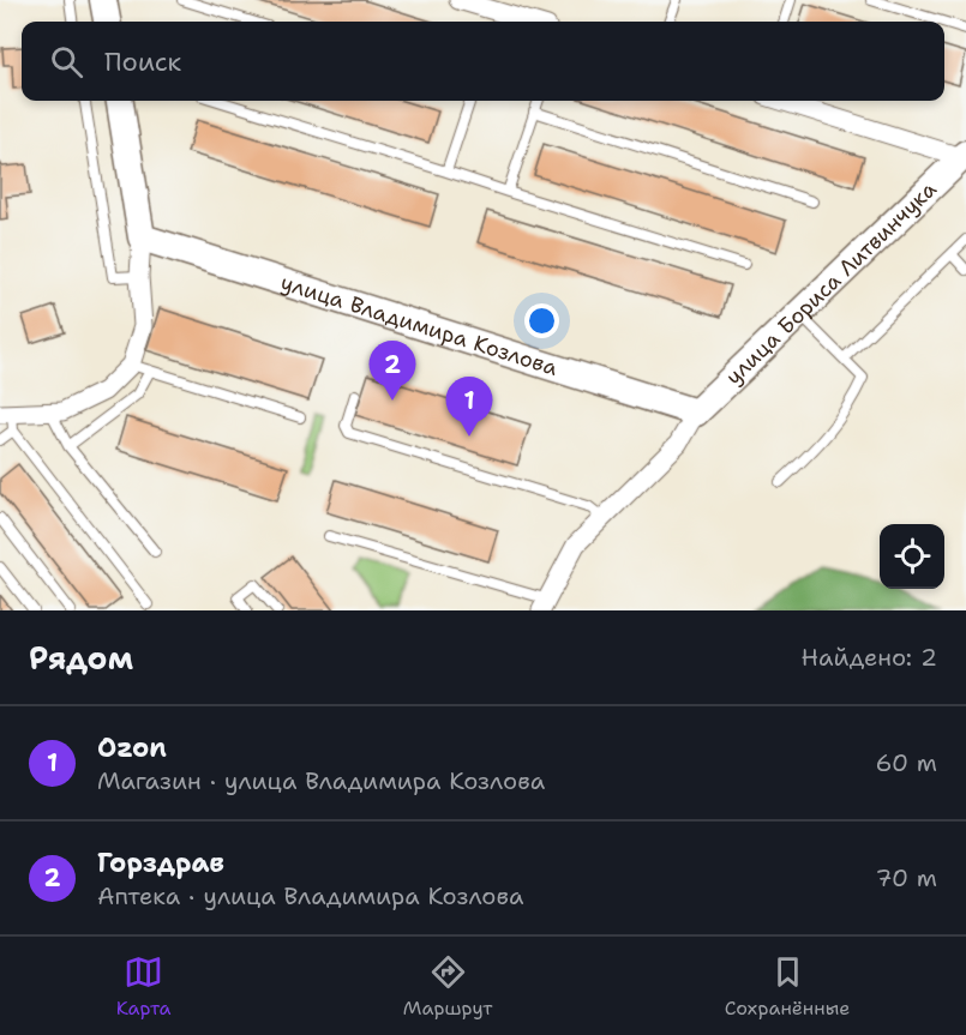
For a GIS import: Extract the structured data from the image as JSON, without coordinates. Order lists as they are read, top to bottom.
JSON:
{
  "streets": {
    "street": ["улица Бориса Литвинчука", "улица Владимира Козлова"]
  },
  "crossings": [
    ["улица Бориса Литвинчука", "улица Владимира Козлова"]
  ],
  "page": {
    "search": "Поиск",
    "pins": ["2", "1"],
    "heading": ["Рядом", "Найдено: 2"],
    "list": [
      {
        "mark": "1",
        "name": "Ozon",
        "note": "Магазин · улица Владимира Козлова",
        "value": "60 m"
      },
      {
        "mark": "2",
        "name": "Горздрав",
        "note": "Аптека · улица Владимира Козлова",
        "value": "70 m"
      }
    ],
    "nav": ["Карта", "Маршрут", "Сохранённые"]
  }
}
